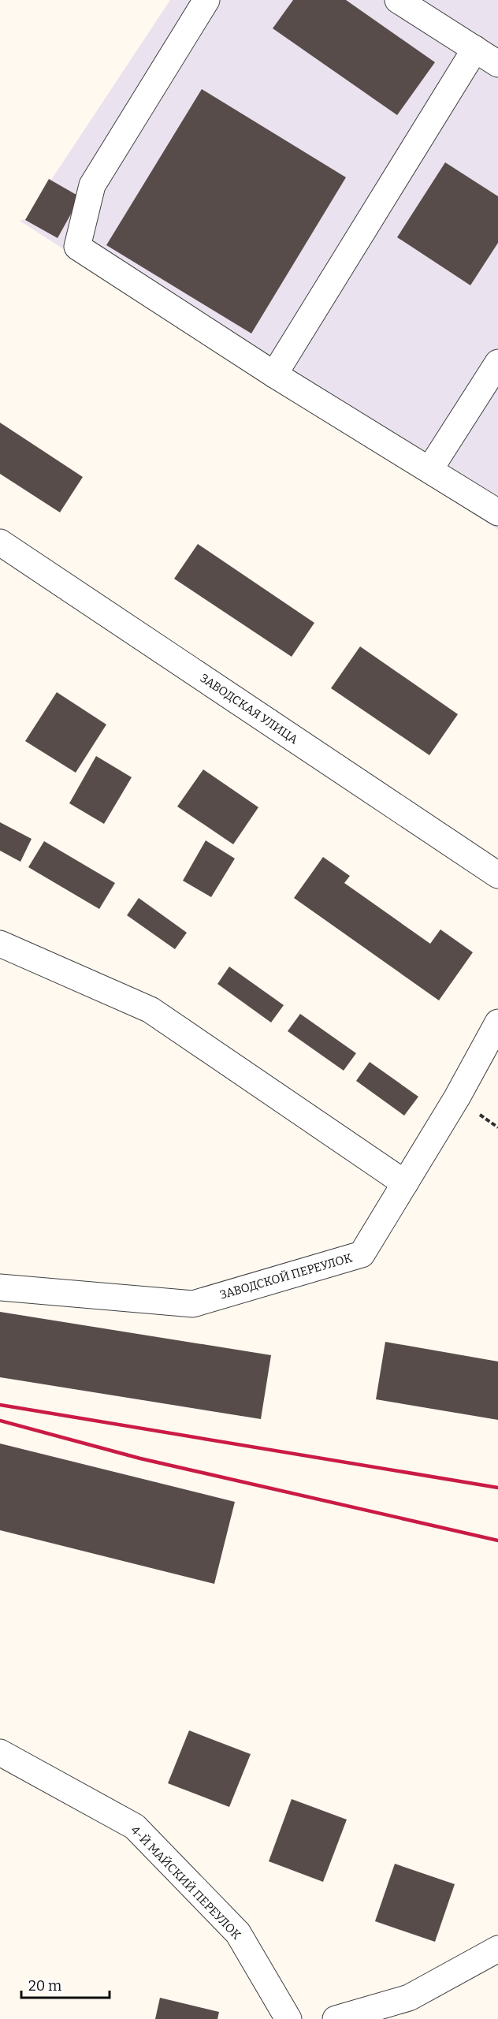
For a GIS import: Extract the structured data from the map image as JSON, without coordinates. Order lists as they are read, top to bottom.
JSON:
{
  "streets": {
    "street": ["ЗАВОДСКАЯ УЛИЦА", "ЗАВОДСКОЙ ПЕРЕУЛОК", "4-Й МАЙСКИЙ ПЕРЕУЛОК"]
  },
  "scale_bar": "20 m"
}
